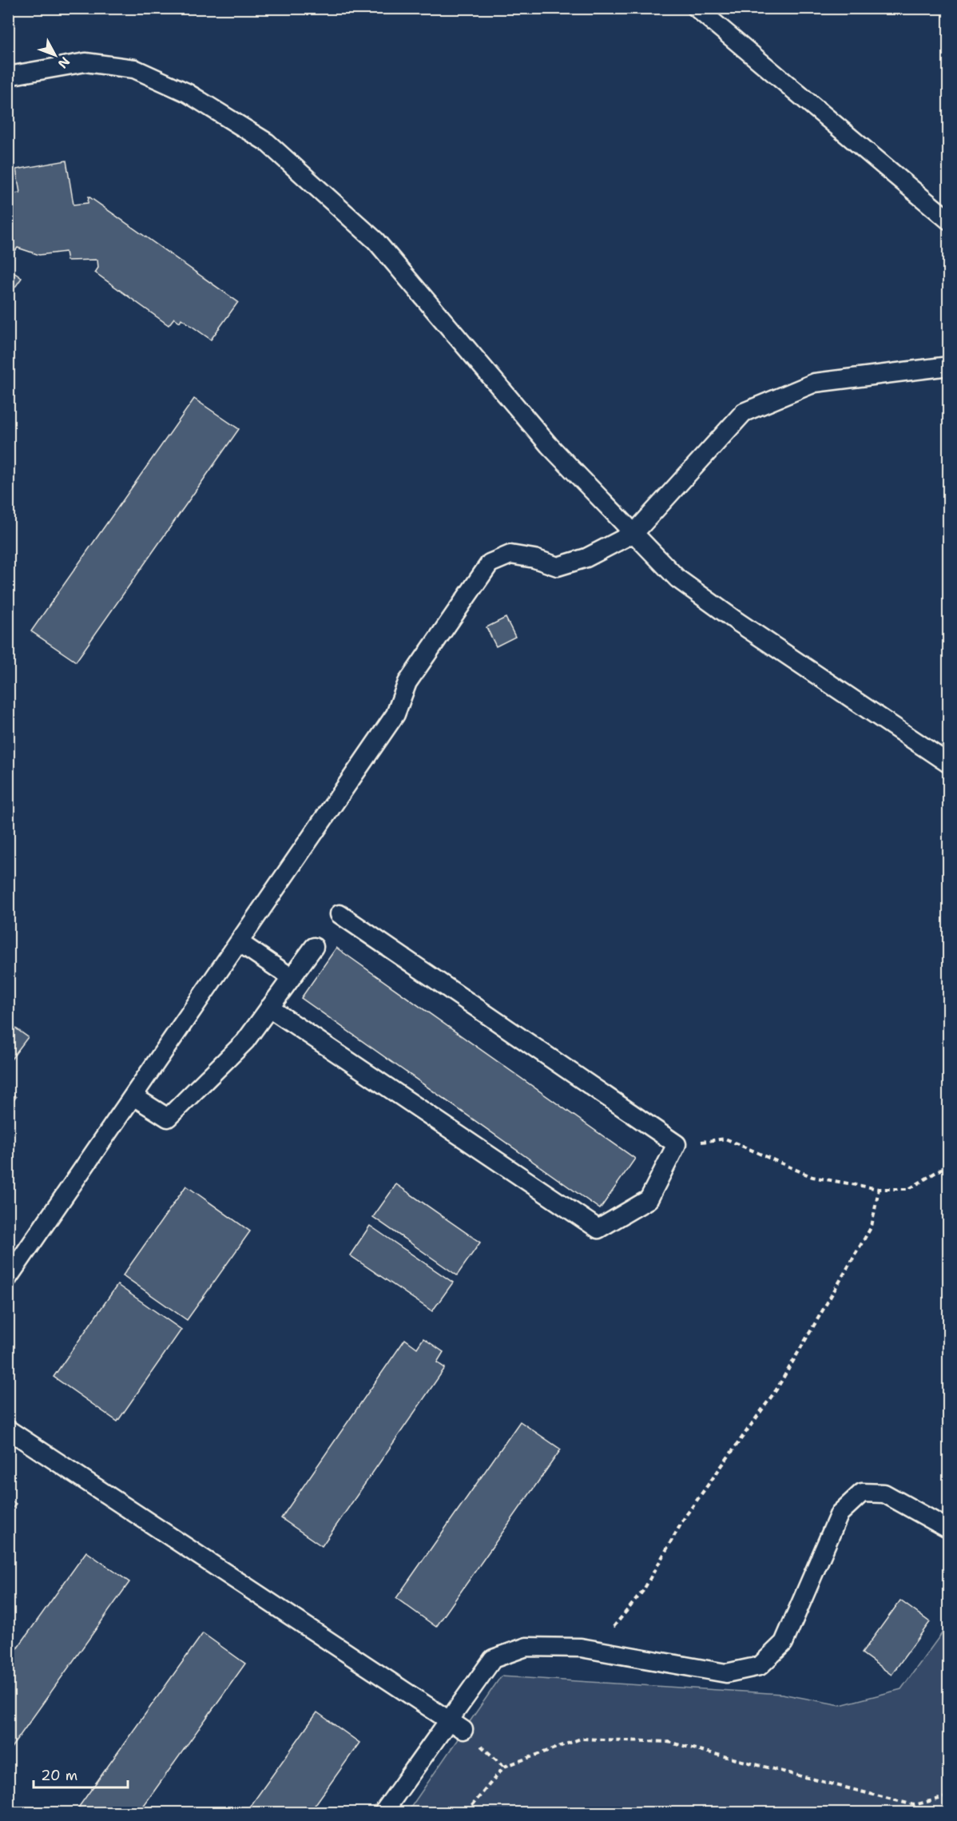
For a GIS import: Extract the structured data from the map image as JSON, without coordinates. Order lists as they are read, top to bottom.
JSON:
{
  "scale_bar": "20 m",
  "north": "bottom right"
}
